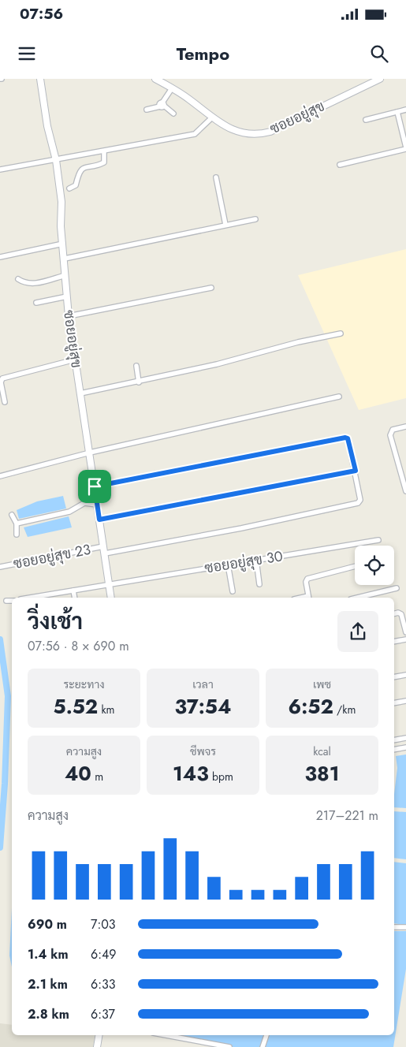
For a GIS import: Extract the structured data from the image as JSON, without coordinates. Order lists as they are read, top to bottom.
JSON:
{
  "streets": {
    "street": ["ซอยอยู่สุข", "ซอยอยู่สุข 23", "ซอยอยู่สุข 30"]
  },
  "crossings": [
    ["ซอยอยู่สุข", "ซอยอยู่สุข 23"],
    ["ซอยอยู่สุข", "ซอยอยู่สุข 30"]
  ],
  "page": {
    "status": "07:56",
    "header": "Tempo",
    "heading": ["วิ่งเช้า", "07:56 · 8 × 690 m"],
    "stats": [
      ["ระยะทาง", "5.52 km"],
      ["เวลา", "37:54"],
      ["เพซ", "6:52 /km"],
      ["ความสูง", "40 m"],
      ["ชีพจร", "143 bpm"],
      ["kcal", "381"]
    ],
    "chart": ["ความสูง", "217–221 m"],
    "list": [
      {
        "name": "690 m",
        "note": "7:03"
      },
      {
        "name": "1.4 km",
        "note": "6:49"
      },
      {
        "name": "2.1 km",
        "note": "6:33"
      },
      {
        "name": "2.8 km",
        "note": "6:37"
      }
    ]
  }
}
